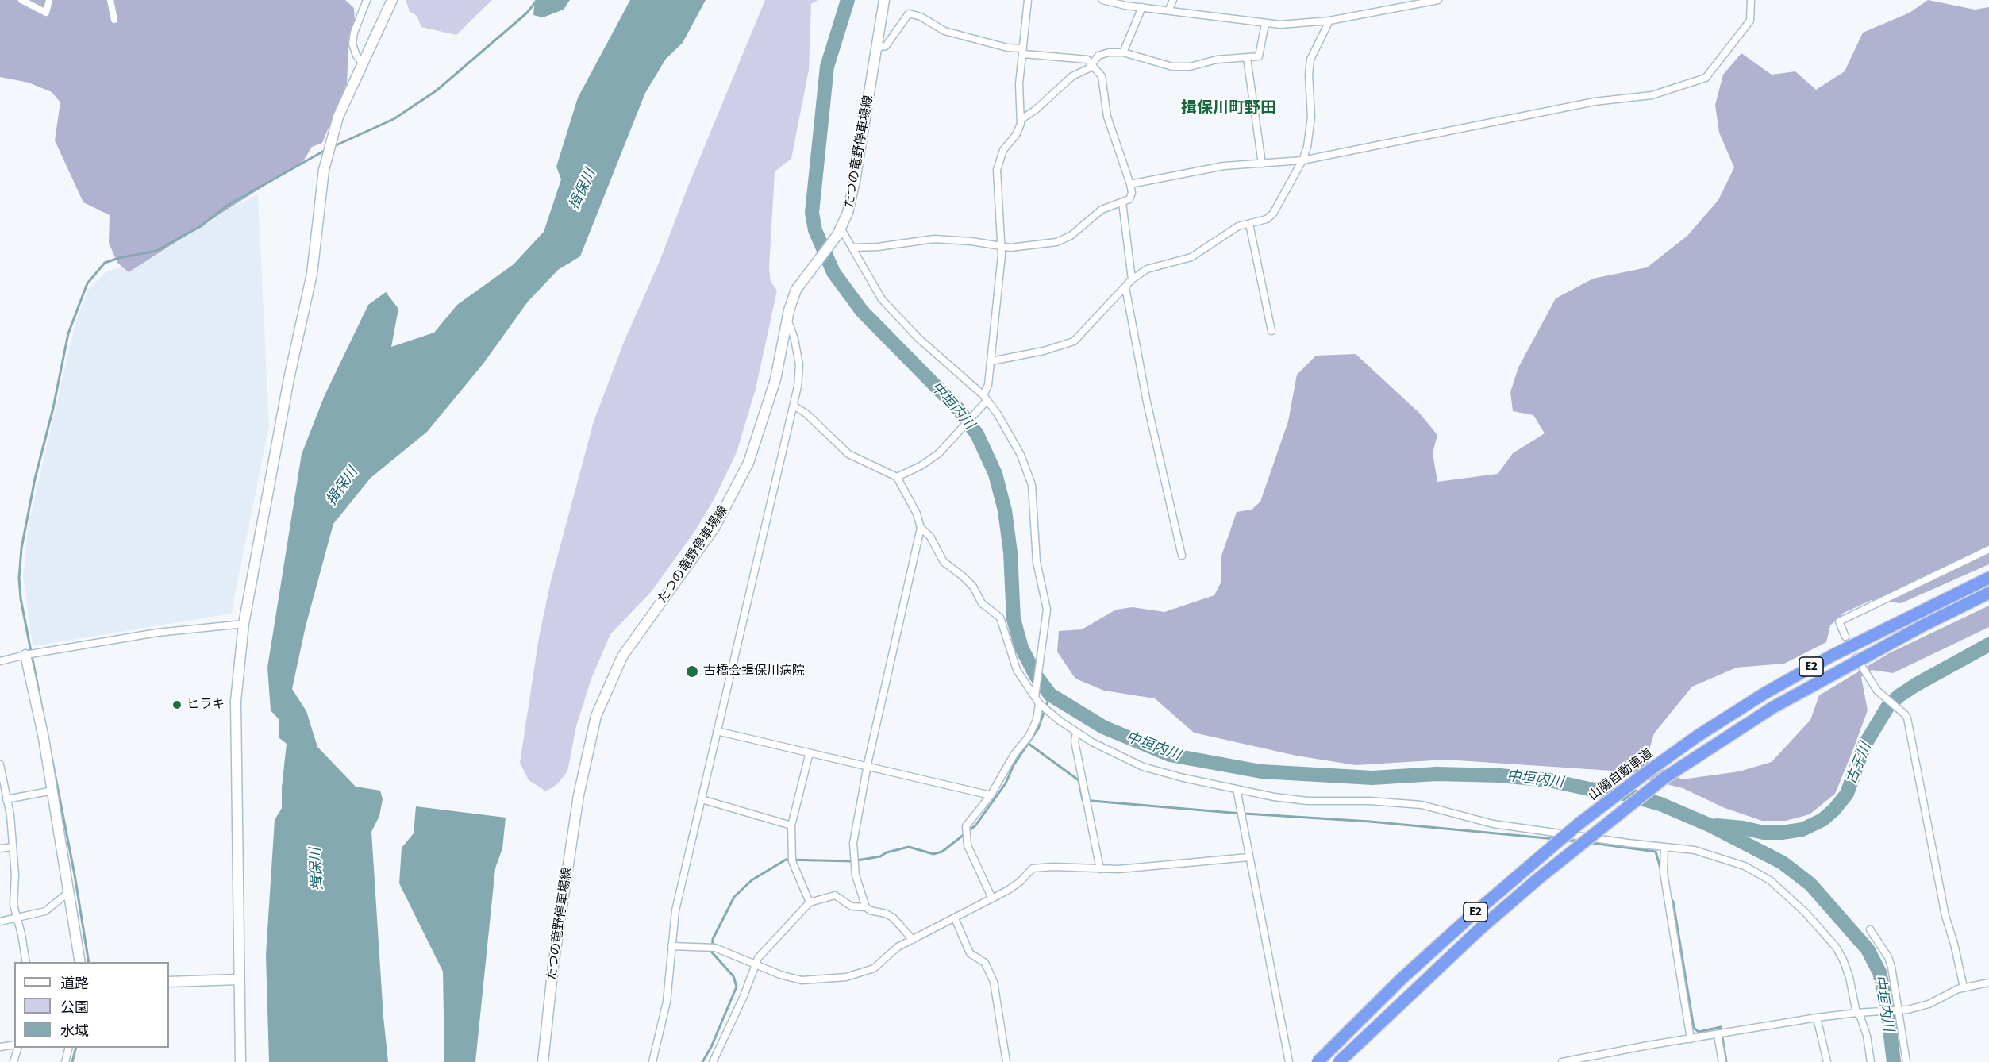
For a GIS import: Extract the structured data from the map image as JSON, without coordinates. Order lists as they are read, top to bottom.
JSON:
{
  "streets": {
    "highway": ["E2", "山陽自動車道"],
    "street": ["たつの竜野停車場線"]
  },
  "districts": ["揖保川町野田"],
  "water": ["揖保川", "中垣内川", "古子川"],
  "places": ["古橋会揖保川病院", "ヒラキ"],
  "legend": ["道路", "公園", "水域"]
}
